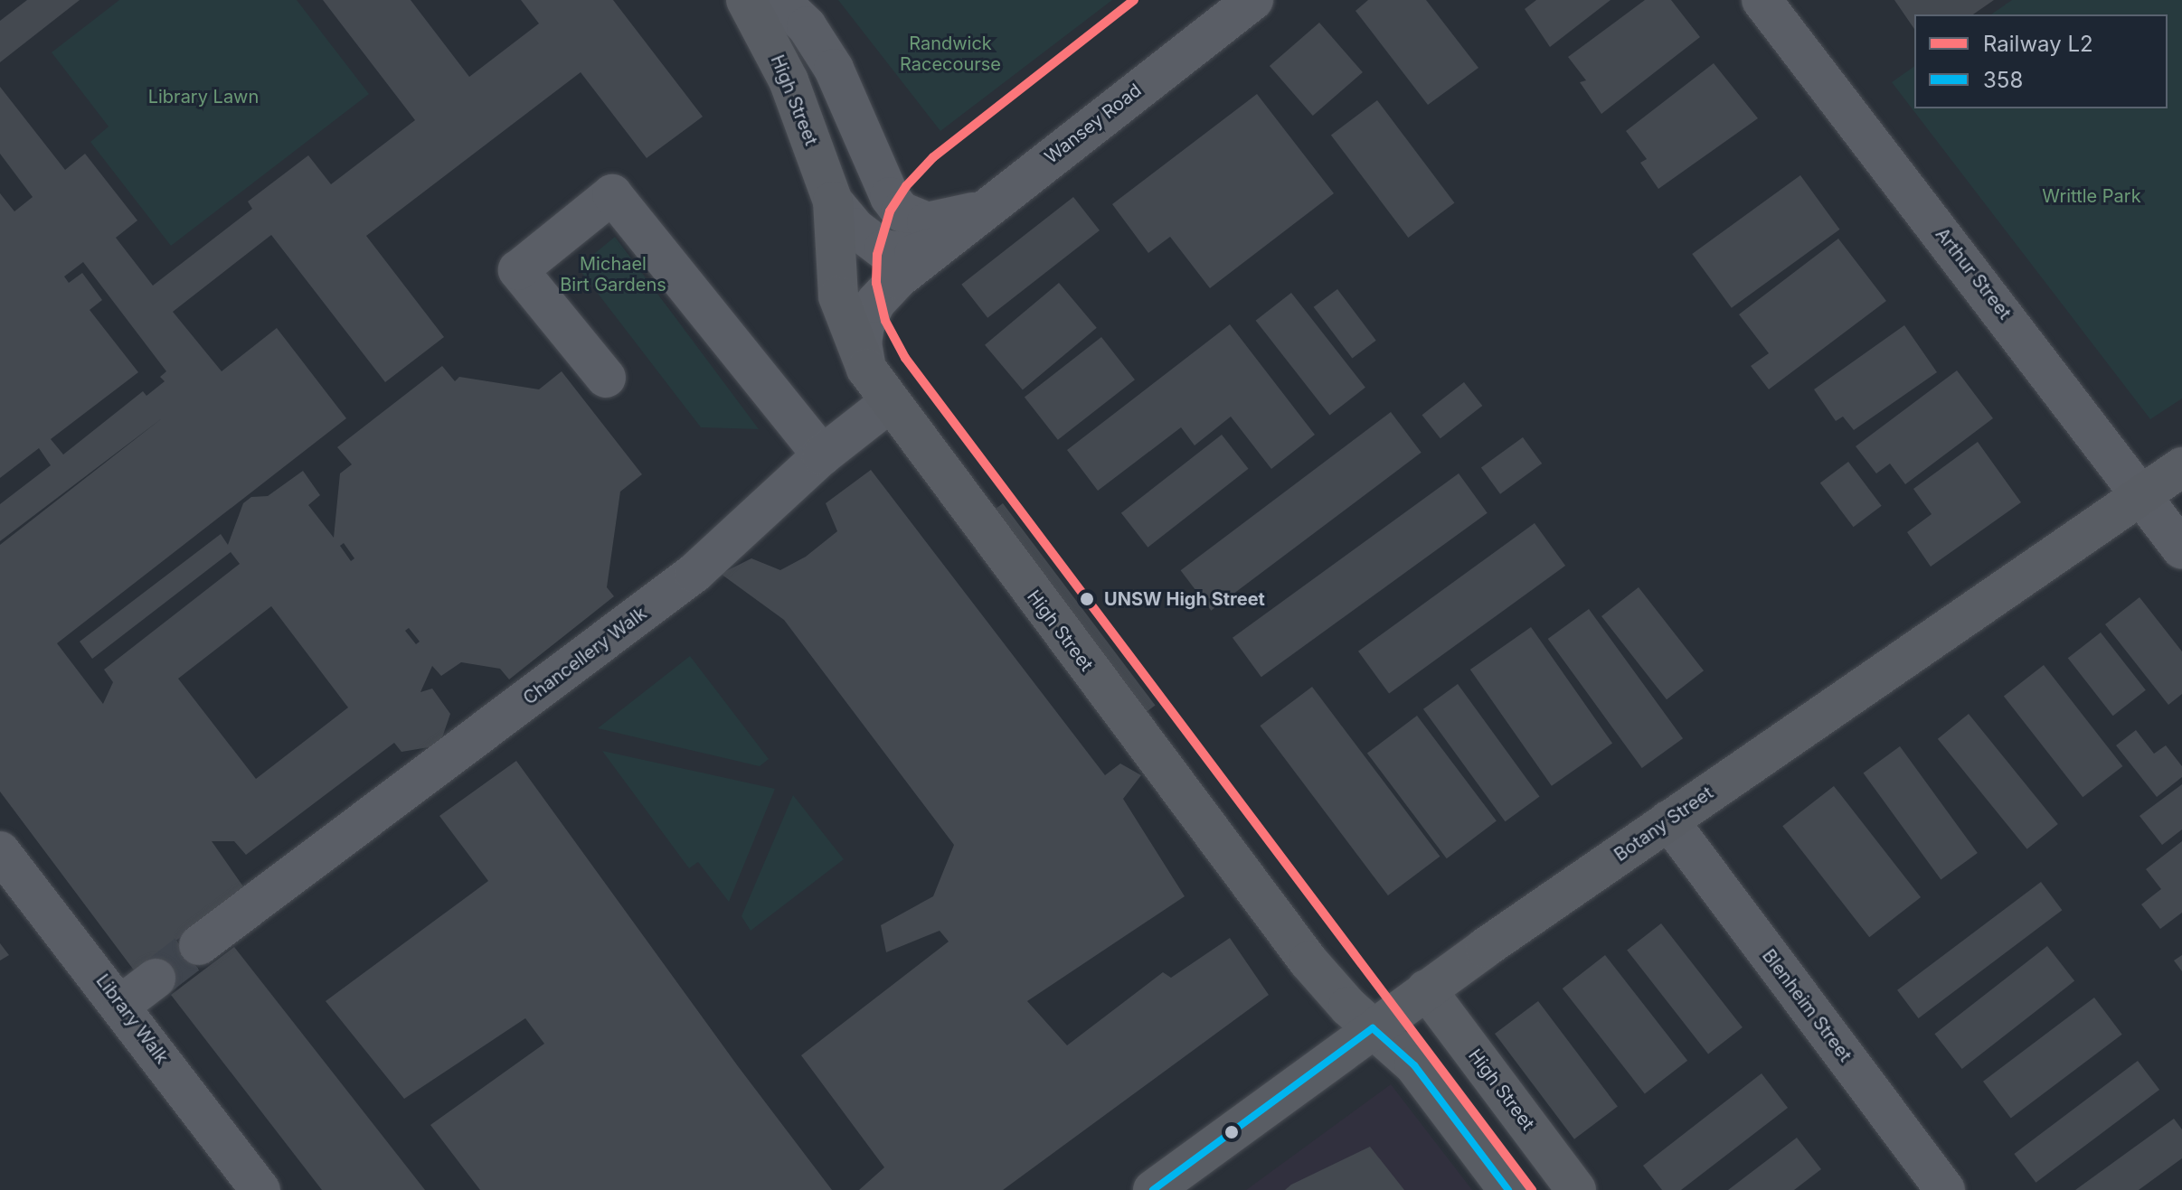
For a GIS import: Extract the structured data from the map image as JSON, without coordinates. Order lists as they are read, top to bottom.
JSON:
{
  "streets": {
    "street": [
      "High Street",
      "Wansey Road",
      "Arthur Street",
      "Chancellery Walk",
      "Botany Street",
      "Blenheim Street",
      "Library Walk"
    ]
  },
  "crossings": [
    ["High Street", "Wansey Road"],
    ["High Street", "Chancellery Walk"],
    ["High Street", "Botany Street"],
    ["Arthur Street", "Botany Street"],
    ["Botany Street", "Blenheim Street"]
  ],
  "parks": [
    "Randwick Racecourse",
    "Library Lawn",
    "Writtle Park",
    "Michael Birt Gardens"
  ],
  "places": ["UNSW High Street"],
  "lines": ["rail line L2", "transit line 358"],
  "legend": ["Railway L2", "358"]
}
